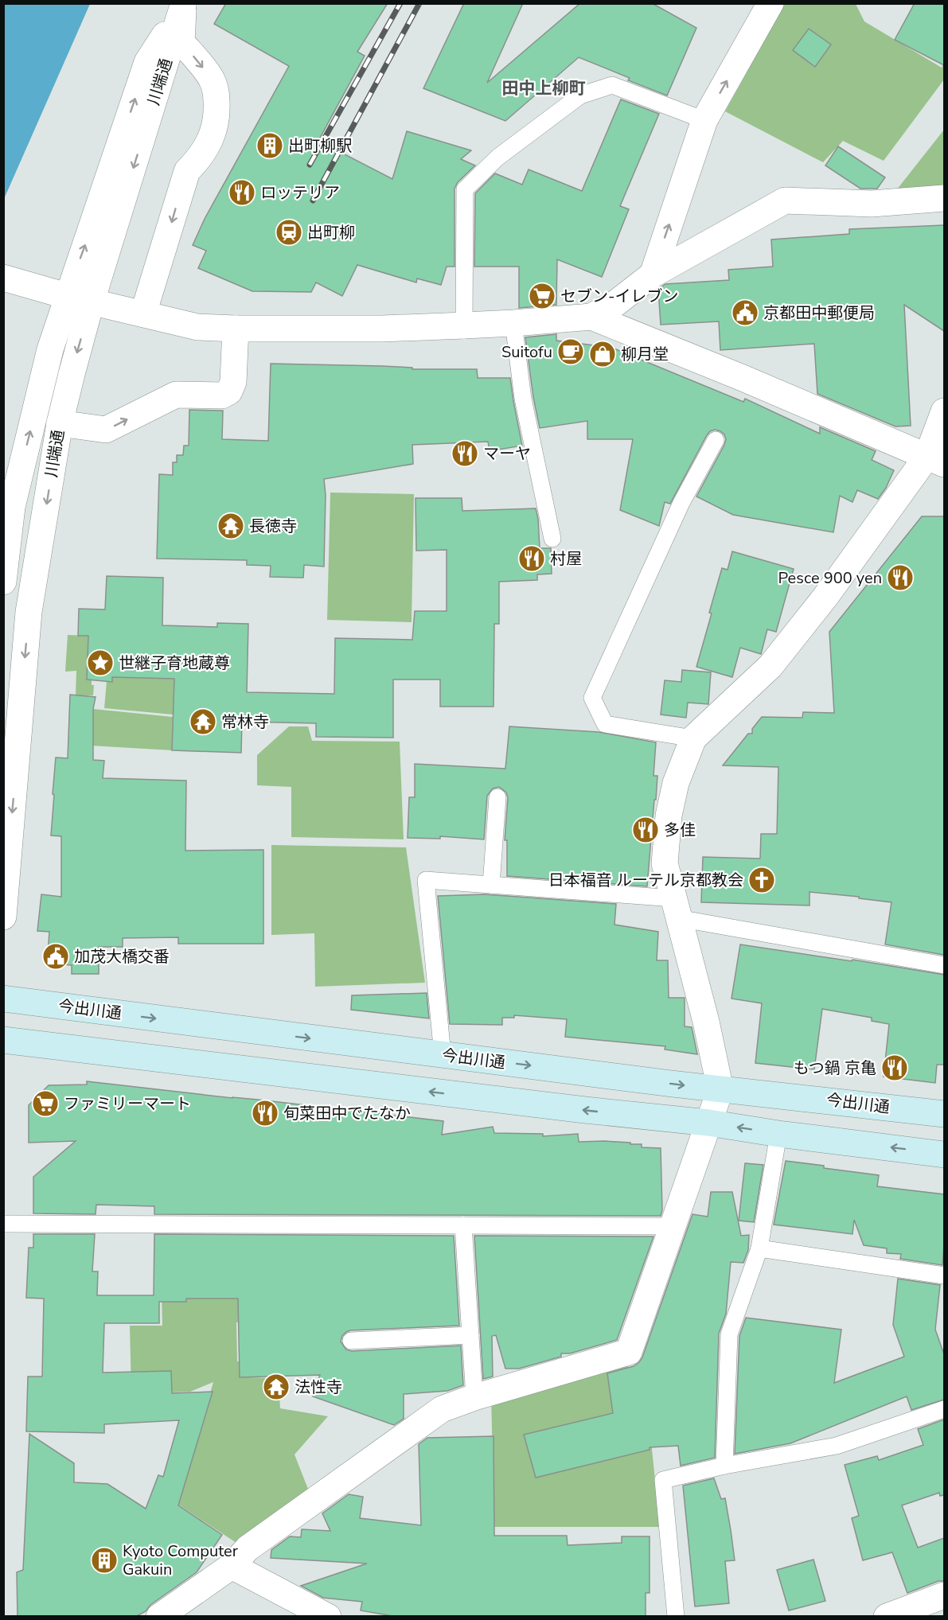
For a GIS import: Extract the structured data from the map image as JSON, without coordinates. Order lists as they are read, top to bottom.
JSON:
{
  "streets": {
    "main road": ["今出川通"],
    "street": ["川端通"]
  },
  "districts": ["田中上柳町"],
  "places": {
    "building": ["出町柳駅", "Kyoto Computer Gakuin"],
    "restaurant": [
      "ロッテリア",
      "マーヤ",
      "村屋",
      "Pesce 900 yen",
      "多佳",
      "もつ鍋 京亀",
      "旬菜田中でたなか"
    ],
    "station": ["出町柳"],
    "supermarket": ["セブン-イレブン", "ファミリーマート"],
    "public building": ["京都田中郵便局", "加茂大橋交番"],
    "cafe": ["Suitofu"],
    "shop": ["柳月堂"],
    "temple": ["長徳寺", "常林寺", "法性寺"],
    "place": ["世継子育地蔵尊"],
    "church": ["日本福音 ルーテル京都教会"]
  }
}
